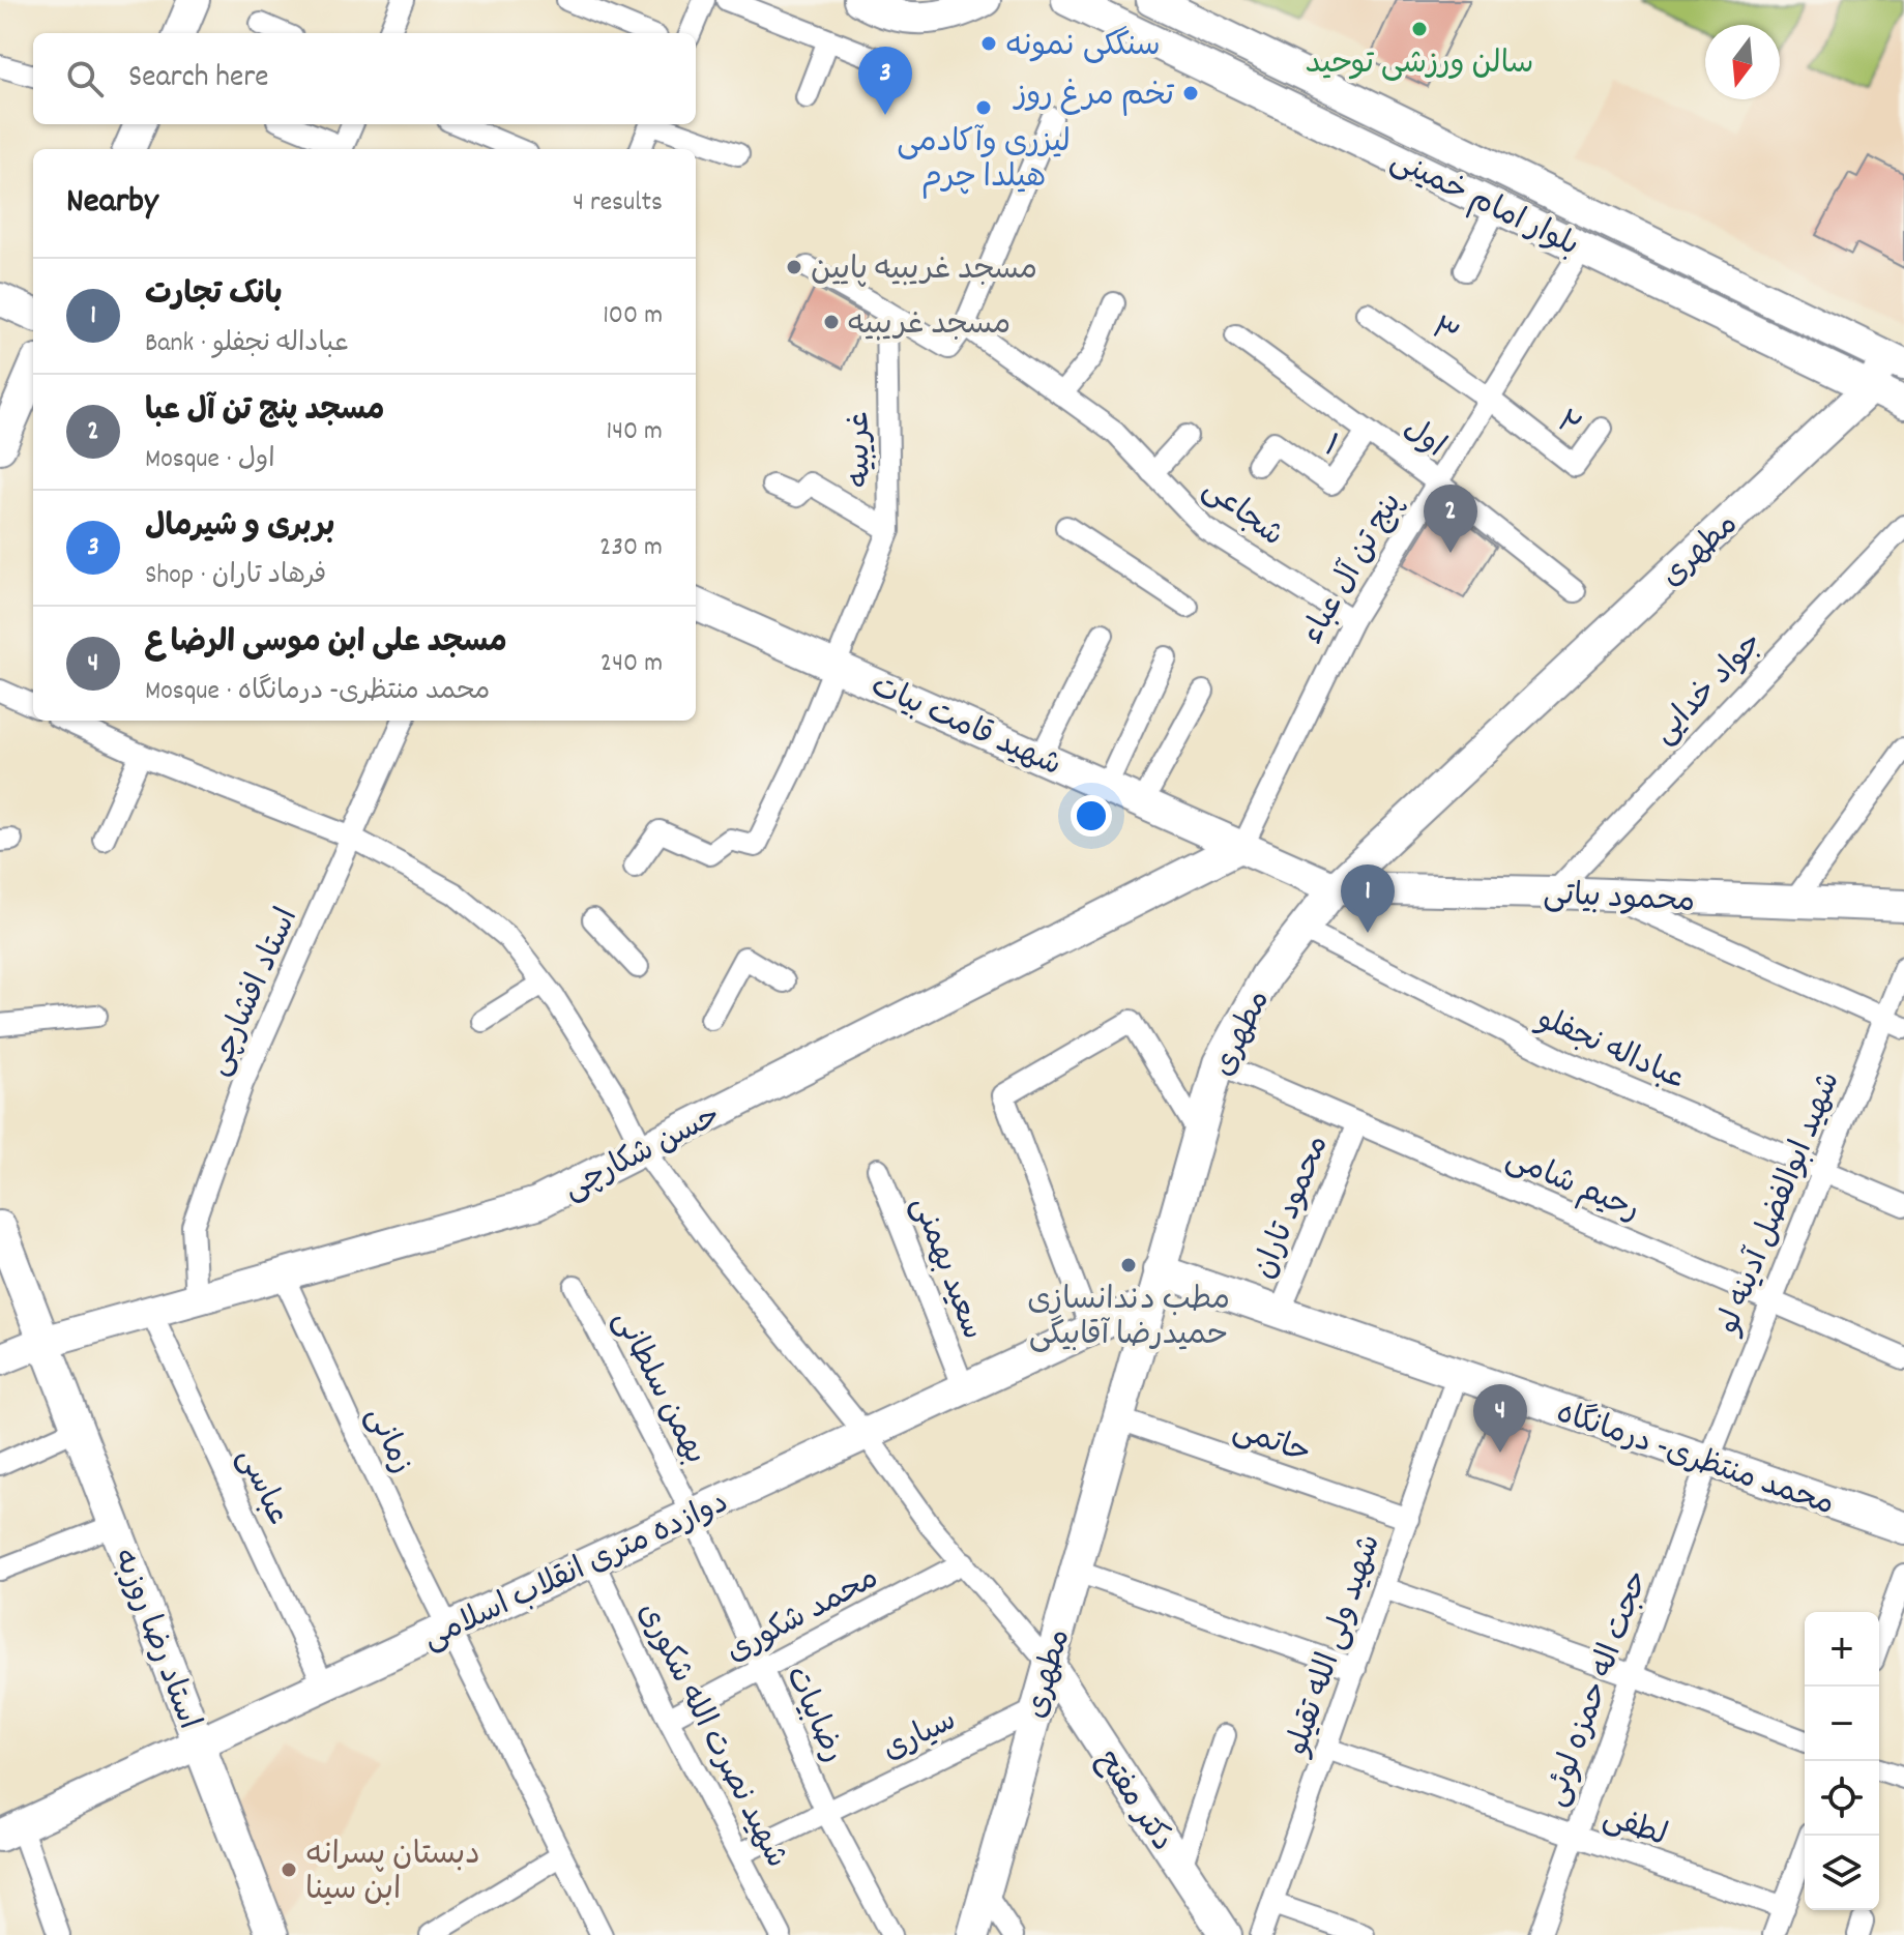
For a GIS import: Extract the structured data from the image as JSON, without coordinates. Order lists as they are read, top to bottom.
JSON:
{
  "streets": {
    "main road": [
      "بلوار امام خمینی",
      "مطهری",
      "شهید قامت بیات",
      "محمود بیاتی",
      "حسن شکارچی",
      "محمد منتظری- درمانگاه",
      "دوازده متری انقلاب اسلامی",
      "استاد رضا روزبه",
      "دکتر مفتح"
    ],
    "street": [
      "۳",
      "۲",
      "اول",
      "۱",
      "غریبیه",
      "شجاعی",
      "پنج تن آل عباء",
      "جواد خدایی",
      "استاد افشارچی",
      "عباداله نجفلو",
      "رحیم شامی",
      "شهید ابوالفضل آدینه لو",
      "محمود تاران",
      "سعید بهمنی",
      "بهمن سلطانی",
      "زمانی",
      "حاتمی",
      "عباسی",
      "محمد شکوری",
      "شهید ولی الله تقیلو",
      "حجت اله حمزه لوئی",
      "رضابیات",
      "سیاری",
      "شهید نصرت الله شکوری",
      "لطفی"
    ]
  },
  "crossings": [
    ["بلوار امام خمینی", "مطهری"],
    ["بلوار امام خمینی", "پنج تن آل عباء"],
    ["۳", "۲"],
    ["۳", "پنج تن آل عباء"],
    ["۲", "پنج تن آل عباء"],
    ["اول", "۱"],
    ["اول", "پنج تن آل عباء"],
    ["غریبیه", "شهید قامت بیات"],
    ["شجاعی", "پنج تن آل عباء"],
    ["مطهری", "شهید قامت بیات"],
    ["مطهری", "محمود بیاتی"],
    ["مطهری", "عباداله نجفلو"],
    ["مطهری", "رحیم شامی"],
    ["مطهری", "حاتمی"],
    ["مطهری", "محمد منتظری- درمانگاه"],
    ["مطهری", "دوازده متری انقلاب اسلامی"],
    ["مطهری", "سیاری"],
    ["مطهری", "دکتر مفتح"],
    ["پنج تن آل عباء", "شهید قامت بیات"],
    ["پنج تن آل عباء", "حسن شکارچی"],
    ["جواد خدایی", "محمود بیاتی"],
    ["شهید قامت بیات", "محمود بیاتی"],
    ["شهید قامت بیات", "حسن شکارچی"],
    ["استاد افشارچی", "حسن شکارچی"],
    ["عباداله نجفلو", "شهید ابوالفضل آدینه لو"],
    ["حسن شکارچی", "زمانی"],
    ["حسن شکارچی", "عباسی"],
    ["حسن شکارچی", "استاد رضا روزبه"],
    ["رحیم شامی", "شهید ابوالفضل آدینه لو"],
    ["رحیم شامی", "محمود تاران"],
    ["شهید ابوالفضل آدینه لو", "محمد منتظری- درمانگاه"],
    ["شهید ابوالفضل آدینه لو", "حجت اله حمزه لوئی"],
    ["محمود تاران", "محمد منتظری- درمانگاه"],
    ["سعید بهمنی", "دوازده متری انقلاب اسلامی"],
    ["بهمن سلطانی", "دوازده متری انقلاب اسلامی"],
    ["بهمن سلطانی", "رضابیات"],
    ["زمانی", "دوازده متری انقلاب اسلامی"],
    ["حاتمی", "شهید ولی الله تقیلو"],
    ["محمد منتظری- درمانگاه", "شهید ولی الله تقیلو"],
    ["محمد منتظری- درمانگاه", "حجت اله حمزه لوئی"],
    ["عباسی", "دوازده متری انقلاب اسلامی"],
    ["دوازده متری انقلاب اسلامی", "استاد رضا روزبه"],
    ["دوازده متری انقلاب اسلامی", "رضابیات"],
    ["دوازده متری انقلاب اسلامی", "شهید نصرت الله شکوری"],
    ["محمد شکوری", "رضابیات"],
    ["محمد شکوری", "شهید نصرت الله شکوری"],
    ["شهید ولی الله تقیلو", "لطفی"],
    ["حجت اله حمزه لوئی", "لطفی"],
    ["رضابیات", "سیاری"],
    ["سیاری", "شهید نصرت الله شکوری"]
  ],
  "places": [
    "سالن ورزشی توحید",
    "سنگکی نمونه",
    "تخم مرغ روز",
    "لیزری وآکادمی هیلدا چرم",
    "مسجد غریبیه پایین",
    "مسجد غریبیه",
    "مطب دندانسازی حمیدرضا آقابیگی",
    "دبستان پسرانه ابن سینا"
  ],
  "north": "bottom",
  "page": {
    "search": "Search here",
    "pins": [
      "3",
      "2",
      "1",
      "4"
    ],
    "heading": ["Nearby", "4 results"],
    "list": [
      {
        "mark": "1",
        "name": "بانک تجارت",
        "note": "Bank · عباداله نجفلو",
        "value": "100 m"
      },
      {
        "mark": "2",
        "name": "مسجد پنج تن آل عبا",
        "note": "Mosque · اول",
        "value": "140 m"
      },
      {
        "mark": "3",
        "name": "بربری و شیرمال",
        "note": "Shop · فرهاد تاران",
        "value": "230 m"
      },
      {
        "mark": "4",
        "name": "مسجد علی ابن موسی الرضا ع",
        "note": "Mosque · محمد منتظری- درمانگاه",
        "value": "240 m"
      }
    ],
    "map_buttons": ["+", "−"]
  }
}
